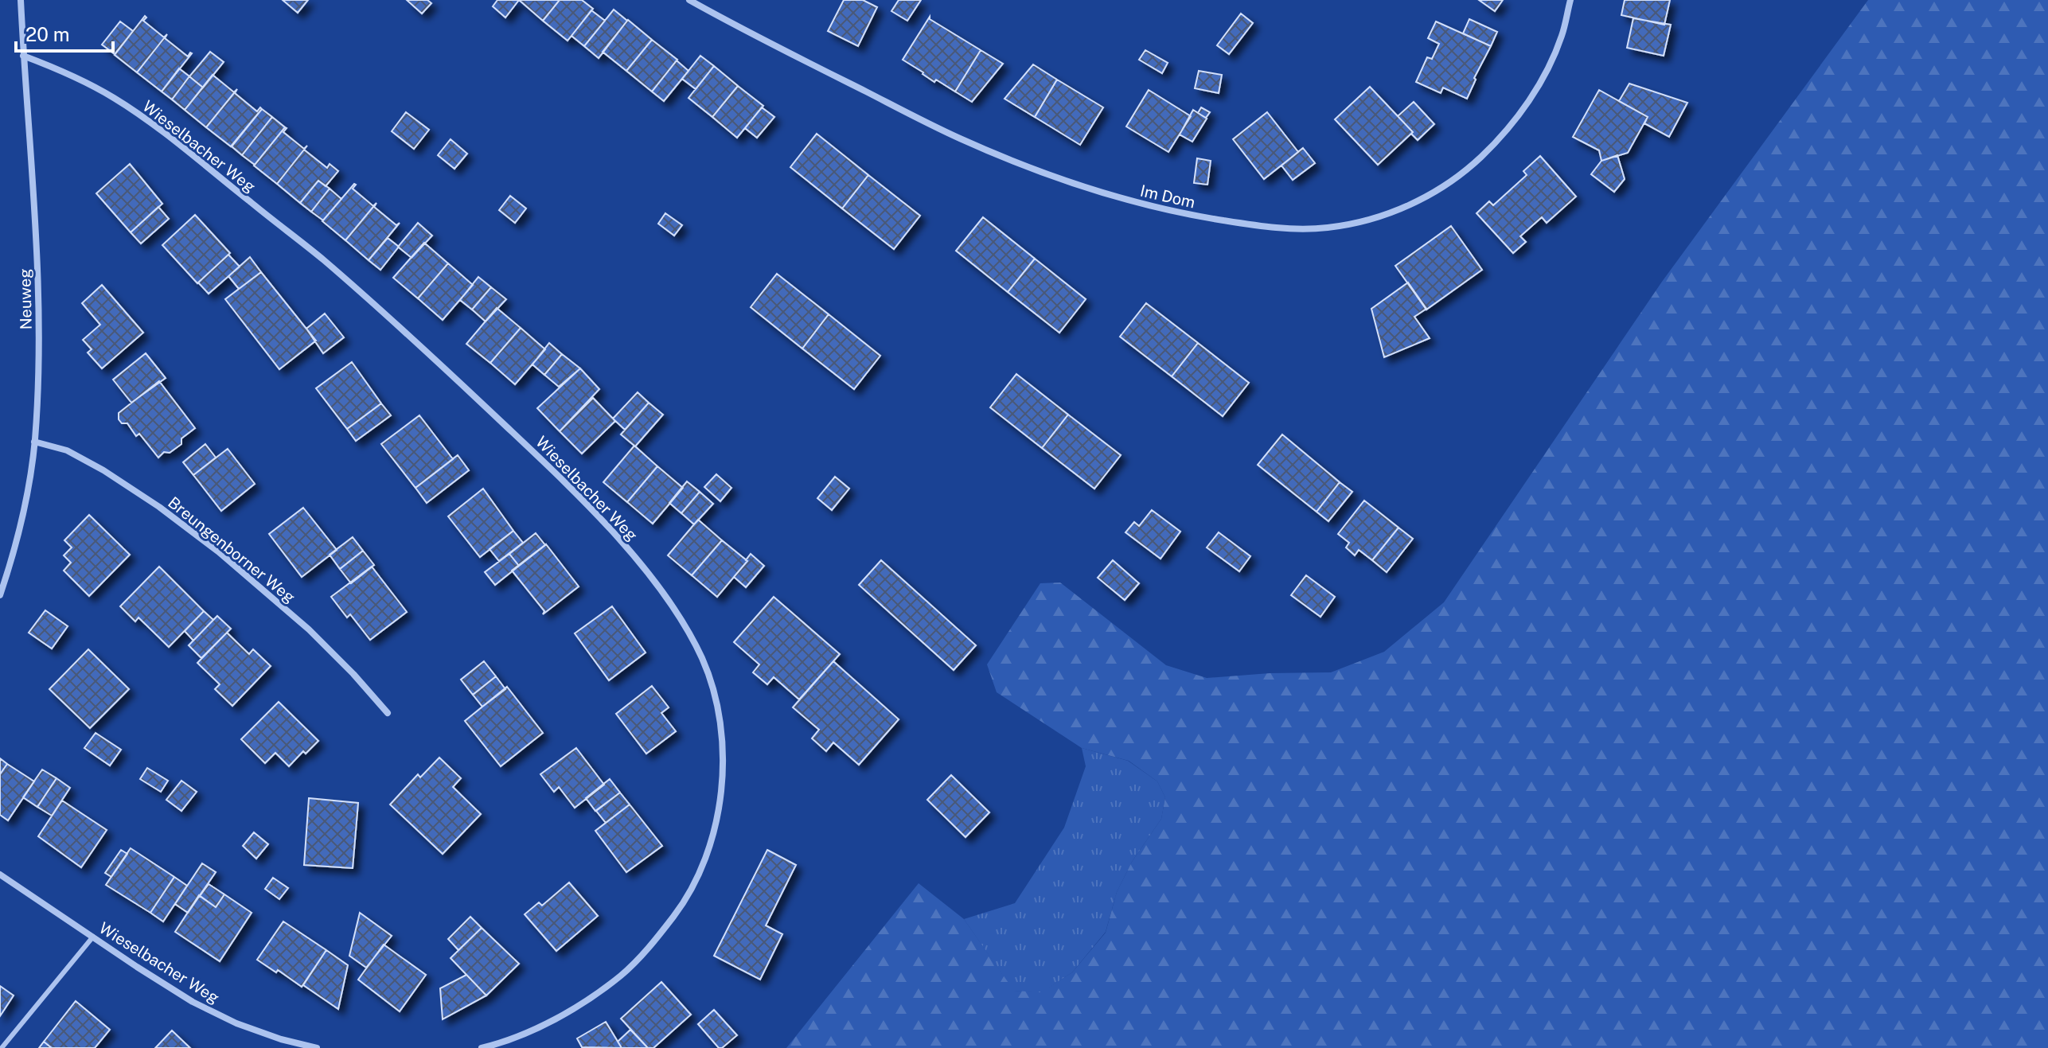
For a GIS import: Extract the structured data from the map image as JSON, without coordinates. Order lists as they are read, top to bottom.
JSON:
{
  "streets": {
    "street": [
      "Wieselbacher Weg",
      "Im Dom",
      "Neuweg",
      "Breungenborner Weg"
    ]
  },
  "crossings": [
    ["Wieselbacher Weg", "Neuweg"],
    ["Neuweg", "Breungenborner Weg"]
  ],
  "scale_bar": "20 m"
}
